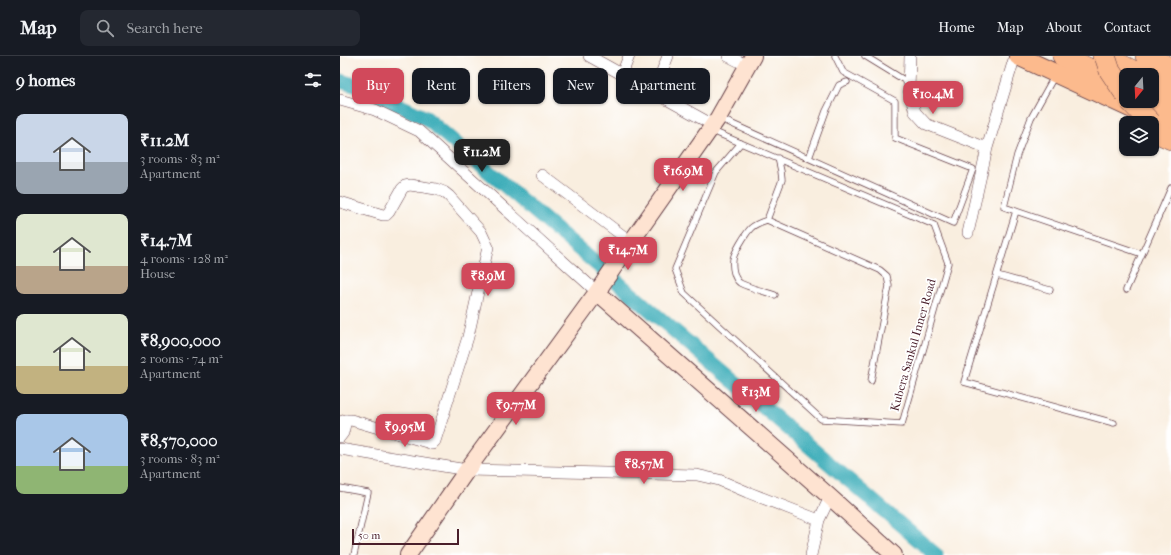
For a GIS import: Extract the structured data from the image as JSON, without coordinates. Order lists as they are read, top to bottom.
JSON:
{
  "streets": {
    "lane": ["Kubera Sankul Inner Road"]
  },
  "scale_bar": "50 m",
  "north": "bottom",
  "page": {
    "header": "Map",
    "search": "Search here",
    "nav": [
      "Home",
      "Map",
      "About",
      "Contact"
    ],
    "heading": "9 homes",
    "chip": [
      "Buy",
      "Rent",
      "Filters",
      "New",
      "Apartment"
    ],
    "price": [
      "₹10.4M",
      "₹11.2M",
      "₹16.9M",
      "₹14.7M",
      "₹8.9M",
      "₹13M",
      "₹9.77M",
      "₹9.95M",
      "₹8.57M"
    ],
    "list": [
      {
        "name": "₹11.2M",
        "note": "3 rooms · 83 m² · Apartment"
      },
      {
        "name": "₹14.7M",
        "note": "4 rooms · 128 m² · House"
      },
      {
        "name": "₹8,900,000",
        "note": "2 rooms · 74 m² · Apartment"
      },
      {
        "name": "₹8,570,000",
        "note": "3 rooms · 83 m² · Apartment"
      }
    ],
    "scale": "50 m"
  }
}
